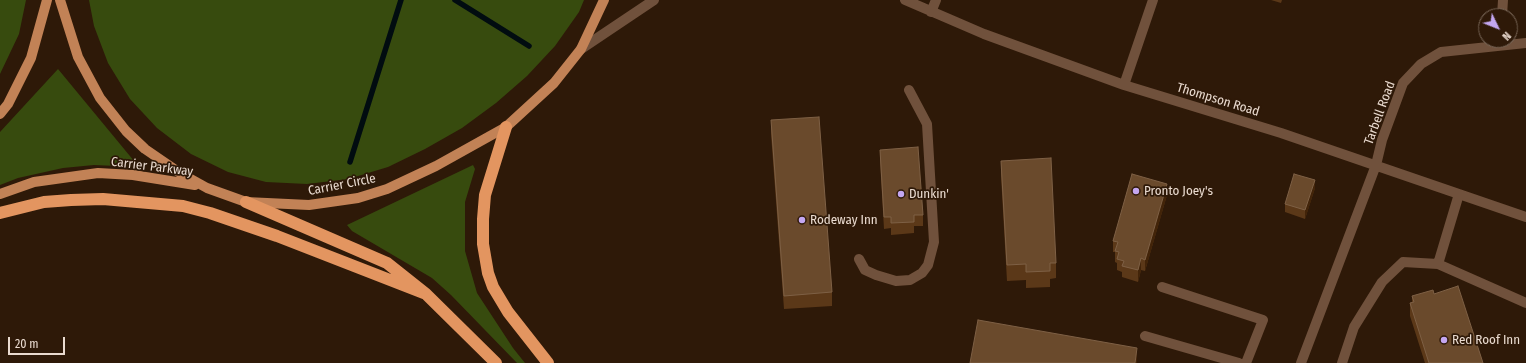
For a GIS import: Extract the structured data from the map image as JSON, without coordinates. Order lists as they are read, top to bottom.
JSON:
{
  "streets": {
    "main road": ["Carrier Parkway", "Carrier Circle"],
    "street": ["Thompson Road", "Tarbell Road"]
  },
  "crossings": [
    ["Thompson Road", "Tarbell Road"],
    ["Carrier Parkway", "Carrier Circle"]
  ],
  "places": [
    "Pronto Joey's",
    "Dunkin'",
    "Rodeway Inn",
    "Red Roof Inn"
  ],
  "scale_bar": "20 m",
  "north": "bottom right"
}
